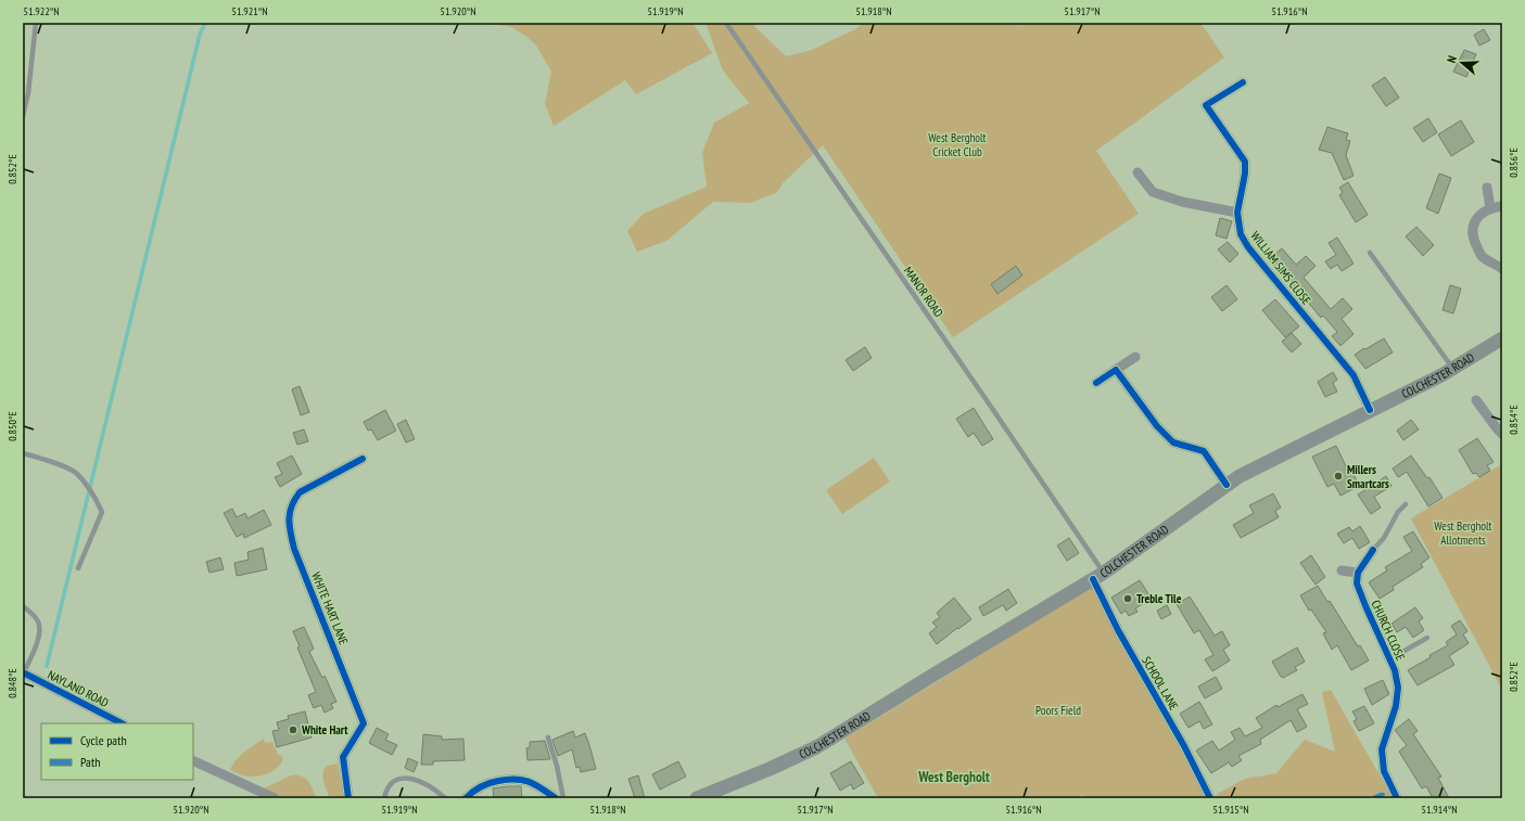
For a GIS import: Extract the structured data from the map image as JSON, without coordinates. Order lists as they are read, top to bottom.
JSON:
{
  "streets": {
    "main road": ["COLCHESTER ROAD"],
    "street": [
      "WILLIAM SIMS CLOSE",
      "WHITE HART LANE",
      "CHURCH CLOSE",
      "SCHOOL LANE",
      "NAYLAND ROAD"
    ],
    "lane": ["MANOR ROAD"]
  },
  "crossings": [
    ["WILLIAM SIMS CLOSE", "COLCHESTER ROAD"],
    ["MANOR ROAD", "COLCHESTER ROAD"],
    ["MANOR ROAD", "SCHOOL LANE"],
    ["COLCHESTER ROAD", "SCHOOL LANE"]
  ],
  "districts": ["West Bergholt"],
  "parks": ["West Bergholt Cricket Club", "West Bergholt Allotments", "Poors Field"],
  "places": ["Millers Smartcars", "Treble Tile", "White Hart"],
  "legend": ["Cycle path", "Path"],
  "north": "left",
  "coordinates": [
    "51.922°N",
    "51.921°N",
    "51.920°N",
    "51.919°N",
    "51.918°N",
    "51.917°N",
    "51.916°N",
    "0.856°E",
    "0.852°E",
    "0.854°E",
    "0.850°E",
    "0.848°E",
    "51.915°N",
    "51.914°N"
  ]
}
